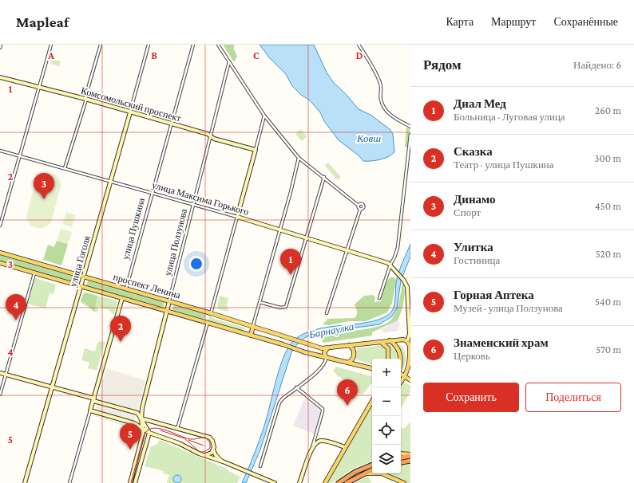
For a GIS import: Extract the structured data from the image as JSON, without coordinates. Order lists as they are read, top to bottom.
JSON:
{
  "streets": {
    "main road": ["проспект Ленина"],
    "street": [
      "Комсомольский проспект",
      "улица Максима Горького",
      "улица Пушкина",
      "улица Ползунова",
      "улица Гоголя"
    ]
  },
  "crossings": [
    ["Комсомольский проспект", "улица Пушкина"],
    ["Комсомольский проспект", "улица Ползунова"],
    ["Комсомольский проспект", "улица Гоголя"],
    ["улица Максима Горького", "улица Пушкина"],
    ["улица Максима Горького", "улица Ползунова"],
    ["улица Максима Горького", "улица Гоголя"],
    ["улица Максима Горького", "проспект Ленина"],
    ["улица Пушкина", "проспект Ленина"],
    ["улица Ползунова", "проспект Ленина"],
    ["улица Гоголя", "проспект Ленина"]
  ],
  "water": ["Ковш", "Барнаулка"],
  "page": {
    "header": "Mapleaf",
    "nav": ["Карта", "Маршрут", "Сохранённые"],
    "heading": ["Рядом", "Найдено: 6"],
    "list": [
      {
        "mark": "1",
        "name": "Диал Мед",
        "note": "Больница · Луговая улица",
        "value": "260 m"
      },
      {
        "mark": "2",
        "name": "Сказка",
        "note": "Театр · улица Пушкина",
        "value": "300 m"
      },
      {
        "mark": "3",
        "name": "Динамо",
        "note": "Спорт",
        "value": "450 m"
      },
      {
        "mark": "4",
        "name": "Улитка",
        "note": "Гостиница",
        "value": "520 m"
      },
      {
        "mark": "5",
        "name": "Горная Аптека",
        "note": "Музей · улица Ползунова",
        "value": "540 m"
      },
      {
        "mark": "6",
        "name": "Знаменский храм",
        "note": "Церковь",
        "value": "570 m"
      }
    ],
    "pins": [
      "3",
      "1",
      "4",
      "2",
      "6",
      "5"
    ],
    "map_buttons": ["+", "−"],
    "buttons": ["Сохранить", "Поделиться"]
  },
  "grid": {
    "columns": [
      "A",
      "B",
      "C",
      "D"
    ],
    "rows": [
      "1",
      "2",
      "3",
      "4",
      "5"
    ]
  }
}
